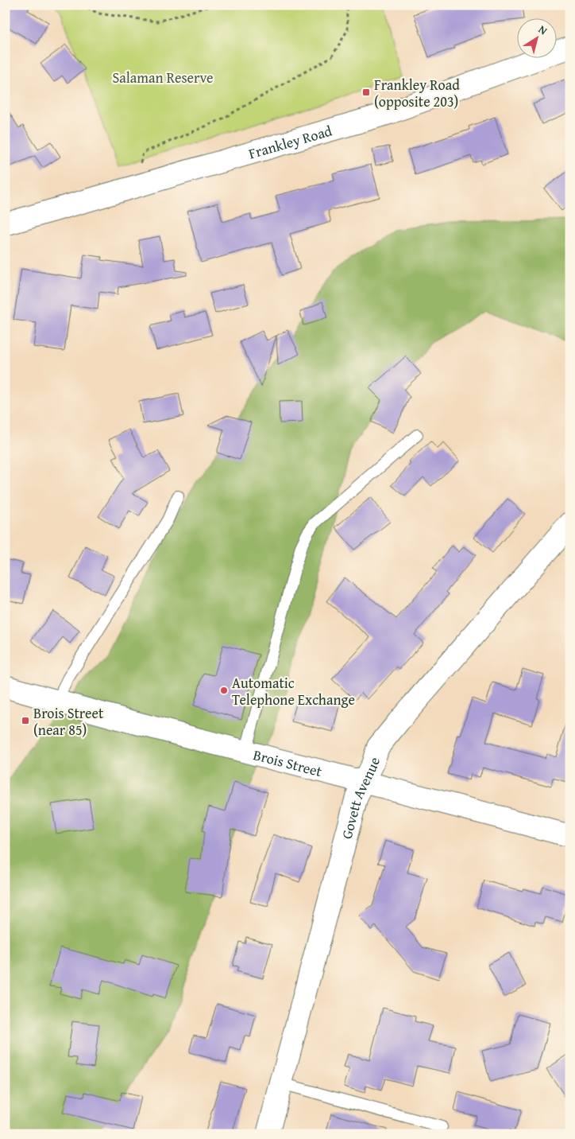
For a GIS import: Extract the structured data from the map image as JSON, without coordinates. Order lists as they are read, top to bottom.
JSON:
{
  "streets": {
    "street": ["Frankley Road", "Brois Street", "Govett Avenue"]
  },
  "crossings": [
    ["Brois Street", "Govett Avenue"]
  ],
  "parks": ["Salaman Reserve"],
  "places": {
    "transit": ["Frankley Road (opposite 203)", "Brois Street (near 85)"],
    "other": ["Automatic Telephone Exchange"]
  },
  "north": "top right"
}
